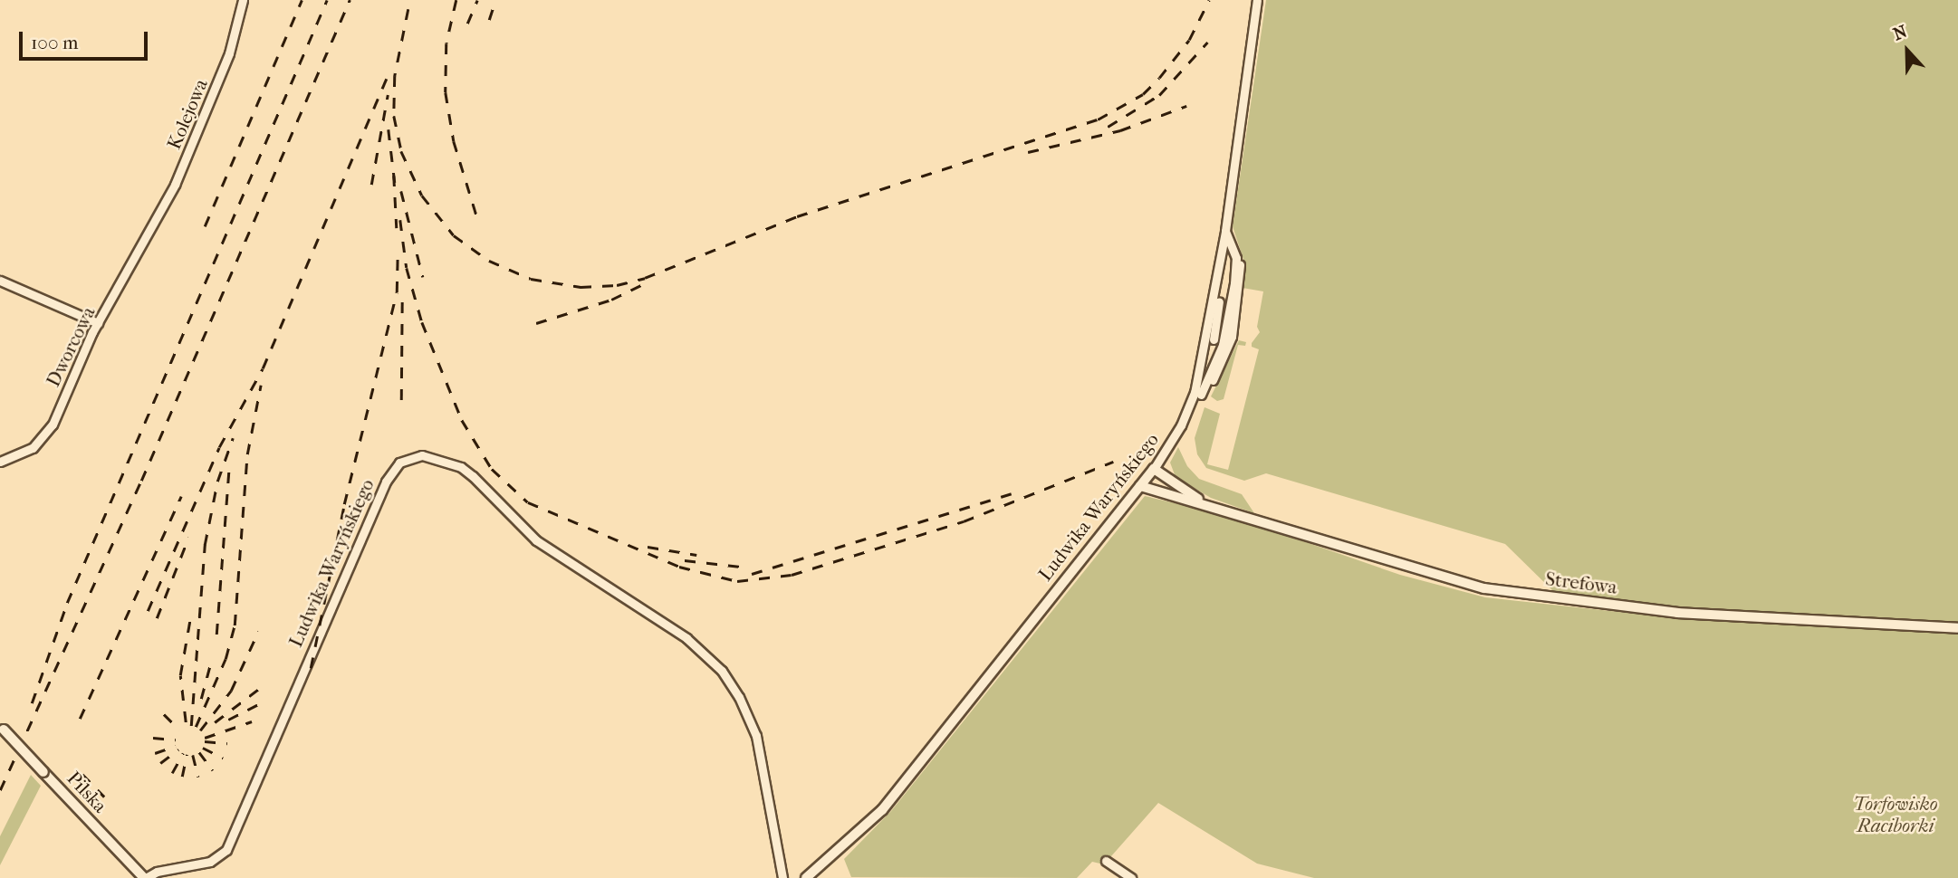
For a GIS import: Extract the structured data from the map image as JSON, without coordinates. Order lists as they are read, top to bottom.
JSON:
{
  "streets": {
    "street": [
      "Kolejowa",
      "Dworcowa",
      "Ludwika Waryńskiego",
      "Strefowa",
      "Pilska"
    ]
  },
  "crossings": [
    ["Kolejowa", "Dworcowa"],
    ["Ludwika Waryńskiego", "Strefowa"],
    ["Ludwika Waryńskiego", "Pilska"]
  ],
  "parks": ["Torfowisko Raciborki"],
  "scale_bar": "100 m",
  "north": "top"
}
